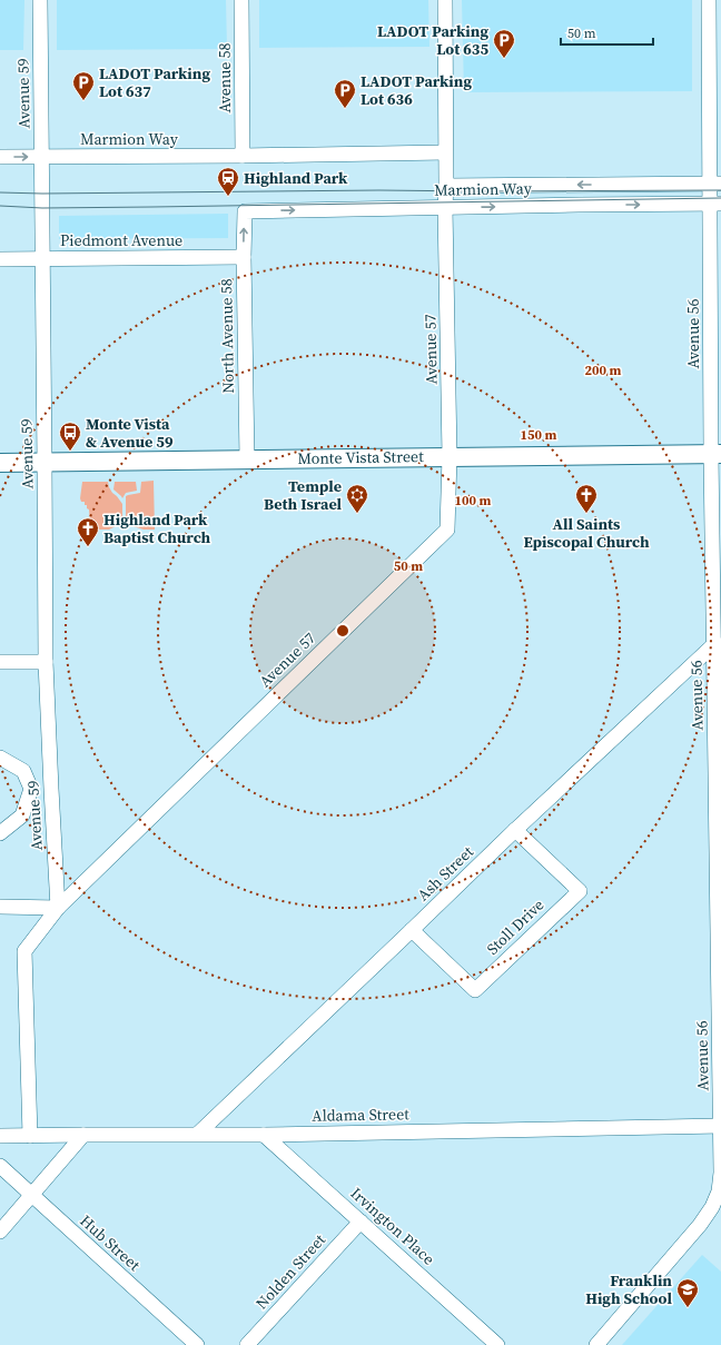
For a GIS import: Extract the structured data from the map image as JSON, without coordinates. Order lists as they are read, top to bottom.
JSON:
{
  "streets": {
    "street": [
      "Avenue 58",
      "Avenue 59",
      "Marmion Way",
      "Piedmont Avenue",
      "Avenue 56",
      "North Avenue 58",
      "Avenue 57",
      "Monte Vista Street",
      "Ash Street",
      "Stoll Drive",
      "Aldama Street",
      "Irvington Place",
      "Hub Street",
      "Nolden Street"
    ]
  },
  "crossings": [
    ["Avenue 58", "Marmion Way"],
    ["Avenue 59", "Marmion Way"],
    ["Avenue 59", "Piedmont Avenue"],
    ["Avenue 59", "Avenue 57"],
    ["Avenue 59", "Monte Vista Street"],
    ["Marmion Way", "Avenue 56"],
    ["Marmion Way", "North Avenue 58"],
    ["Marmion Way", "Avenue 57"],
    ["Piedmont Avenue", "North Avenue 58"],
    ["Avenue 56", "Monte Vista Street"],
    ["Avenue 56", "Ash Street"],
    ["Avenue 56", "Aldama Street"],
    ["North Avenue 58", "Monte Vista Street"],
    ["Avenue 57", "Monte Vista Street"],
    ["Avenue 57", "Aldama Street"],
    ["Ash Street", "Stoll Drive"],
    ["Ash Street", "Aldama Street"],
    ["Aldama Street", "Irvington Place"],
    ["Irvington Place", "Nolden Street"]
  ],
  "places": {
    "parking": ["LADOT Parking Lot 635", "LADOT Parking Lot 637", "LADOT Parking Lot 636"],
    "station": ["Highland Park"],
    "bus stop": ["Monte Vista & Avenue 59"],
    "synagogue": ["Temple Beth Israel"],
    "church": ["All Saints Episcopal Church", "Highland Park Baptist Church"],
    "school or university": ["Franklin High School"]
  },
  "scale_bar": "50 m",
  "rings": [
    "200 m",
    "150 m",
    "100 m",
    "50 m"
  ]
}
